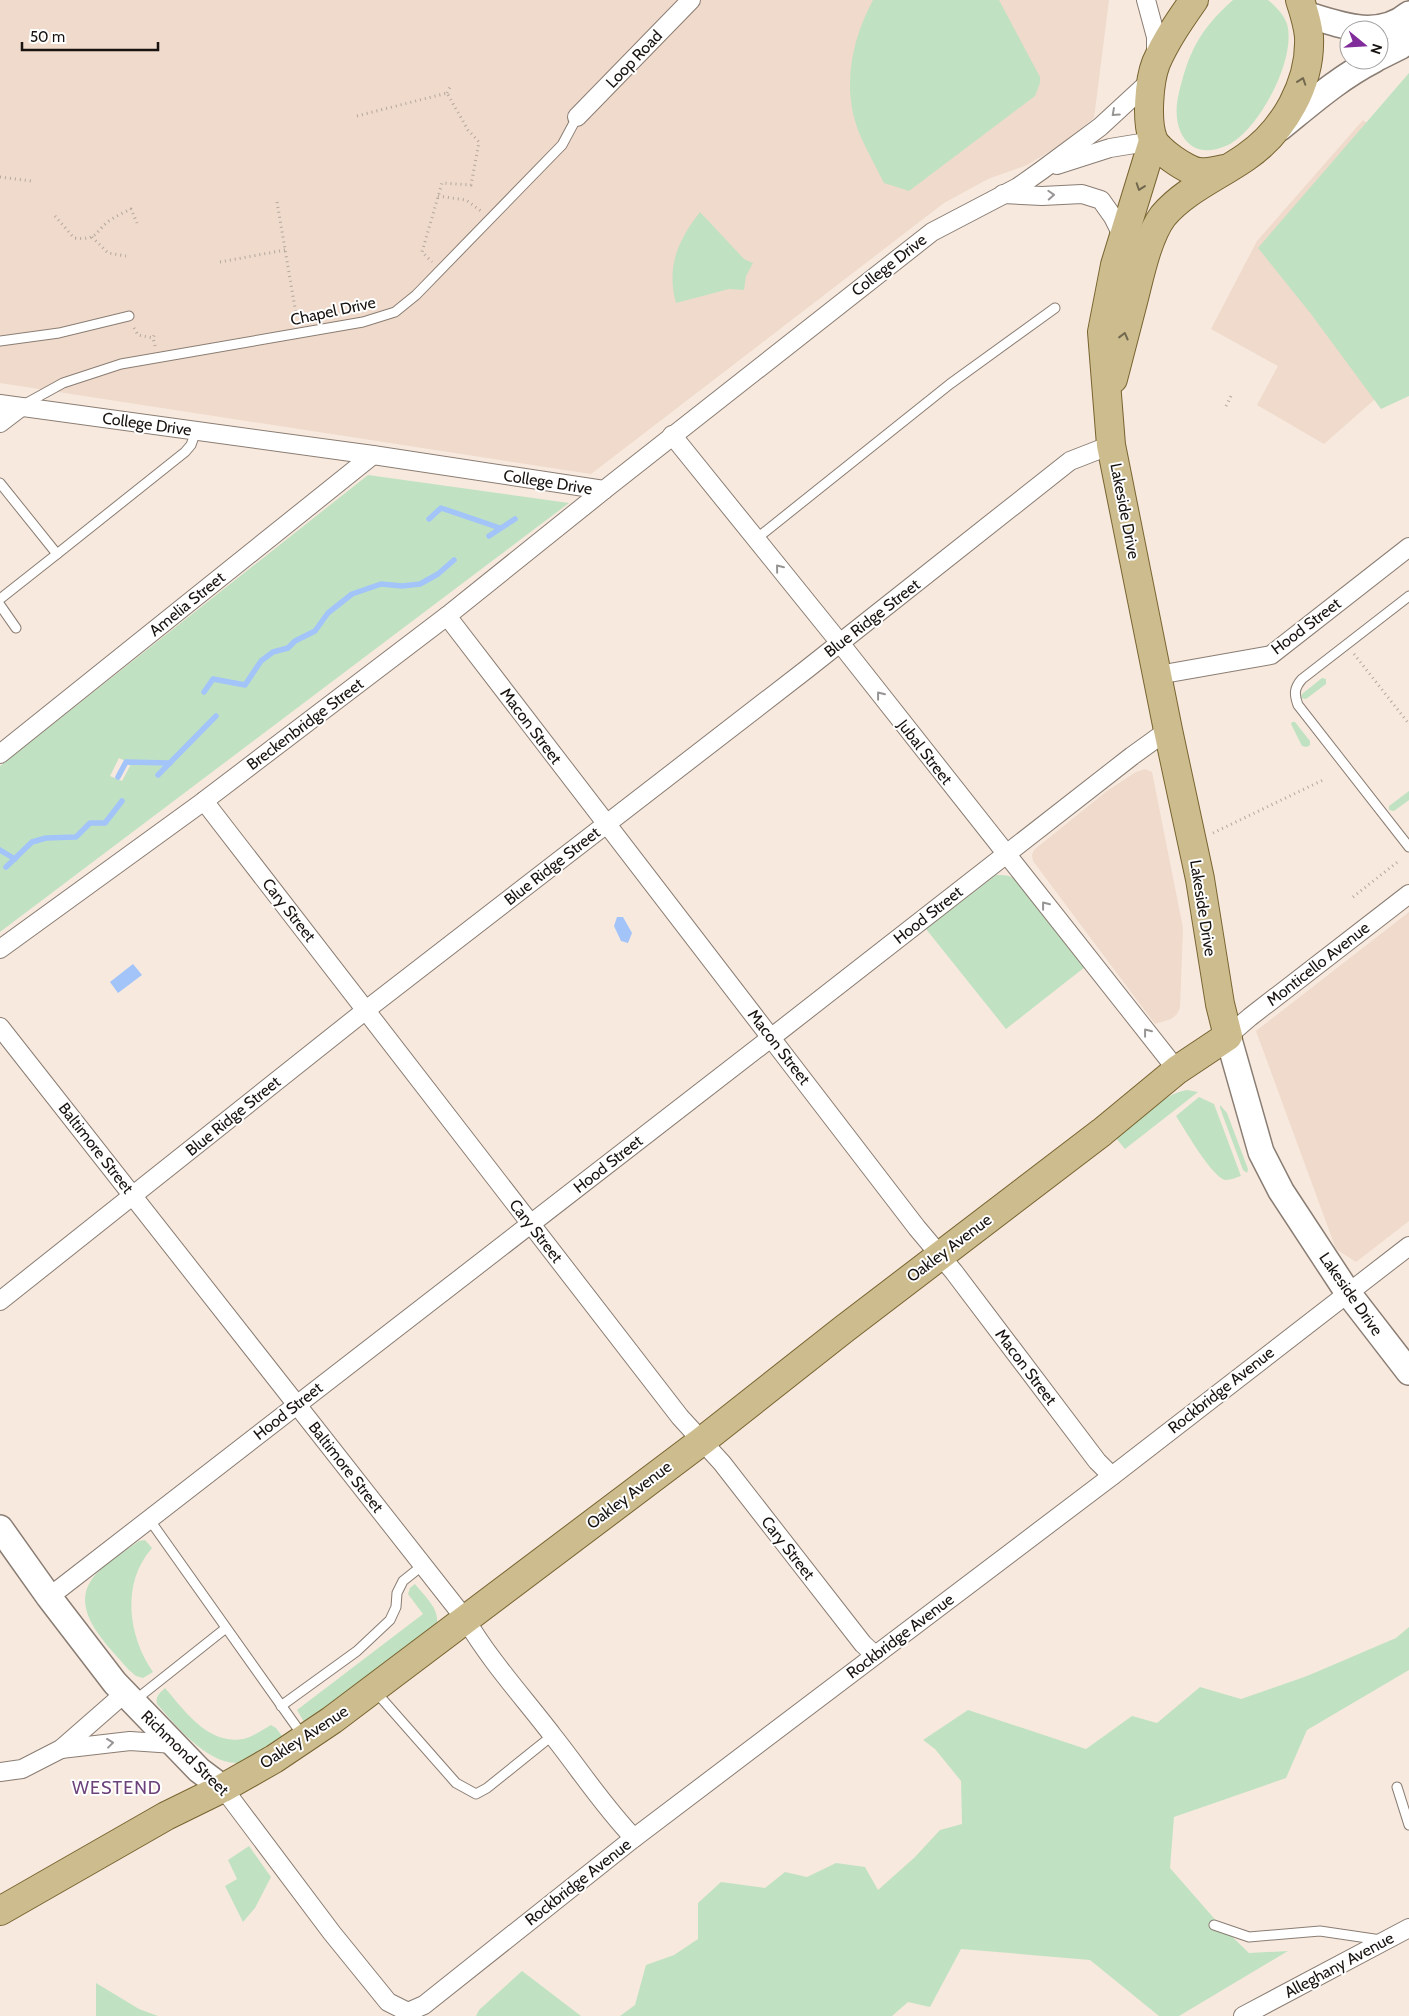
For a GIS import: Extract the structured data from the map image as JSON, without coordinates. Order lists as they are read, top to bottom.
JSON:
{
  "streets": {
    "main road": ["Lakeside Drive", "Oakley Avenue", "Richmond Street"],
    "street": [
      "Loop Road",
      "College Drive",
      "Amelia Street",
      "Blue Ridge Street",
      "Hood Street",
      "Breckenbridge Street",
      "Macon Street",
      "Jubal Street",
      "Cary Street",
      "Monticello Avenue",
      "Baltimore Street",
      "Rockbridge Avenue",
      "Alleghany Avenue"
    ],
    "lane": ["Chapel Drive"]
  },
  "crossings": [
    ["Loop Road", "Chapel Drive"],
    ["College Drive", "Chapel Drive"],
    ["College Drive", "Lakeside Drive"],
    ["College Drive", "Amelia Street"],
    ["College Drive", "Breckenbridge Street"],
    ["College Drive", "Jubal Street"],
    ["Lakeside Drive", "Blue Ridge Street"],
    ["Lakeside Drive", "Hood Street"],
    ["Lakeside Drive", "Monticello Avenue"],
    ["Lakeside Drive", "Oakley Avenue"],
    ["Lakeside Drive", "Rockbridge Avenue"],
    ["Blue Ridge Street", "Macon Street"],
    ["Blue Ridge Street", "Jubal Street"],
    ["Blue Ridge Street", "Cary Street"],
    ["Blue Ridge Street", "Baltimore Street"],
    ["Hood Street", "Macon Street"],
    ["Hood Street", "Jubal Street"],
    ["Hood Street", "Cary Street"],
    ["Hood Street", "Baltimore Street"],
    ["Hood Street", "Richmond Street"],
    ["Breckenbridge Street", "Macon Street"],
    ["Breckenbridge Street", "Cary Street"],
    ["Macon Street", "Oakley Avenue"],
    ["Macon Street", "Rockbridge Avenue"],
    ["Jubal Street", "Oakley Avenue"],
    ["Cary Street", "Oakley Avenue"],
    ["Cary Street", "Rockbridge Avenue"],
    ["Monticello Avenue", "Oakley Avenue"],
    ["Baltimore Street", "Oakley Avenue"],
    ["Baltimore Street", "Rockbridge Avenue"],
    ["Oakley Avenue", "Richmond Street"],
    ["Rockbridge Avenue", "Richmond Street"]
  ],
  "one_way": ["Jubal Street"],
  "districts": ["WESTEND"],
  "scale_bar": "50 m",
  "north": "right"
}
